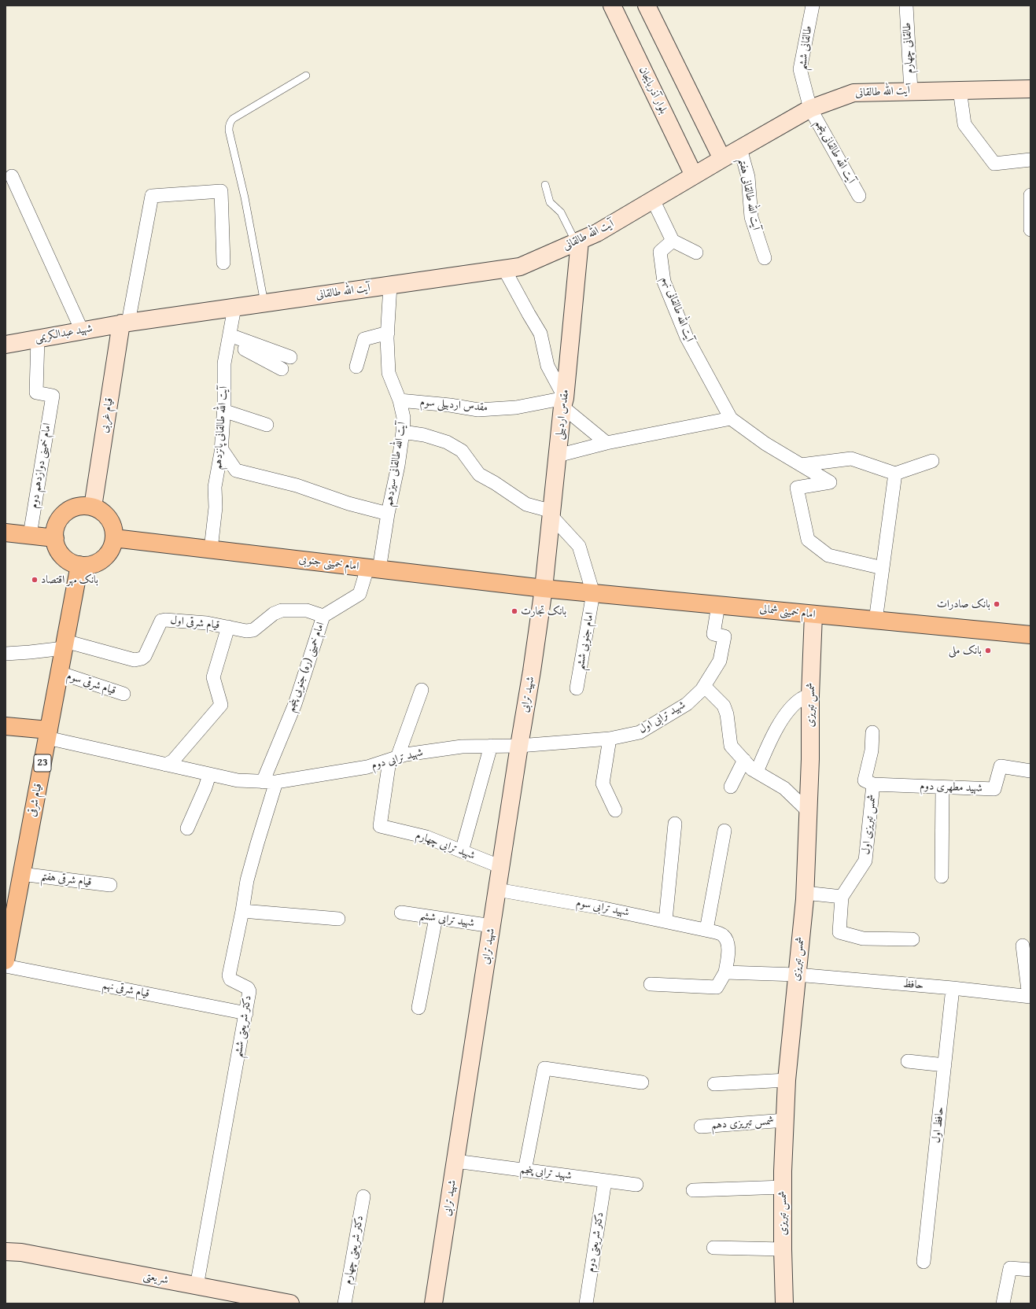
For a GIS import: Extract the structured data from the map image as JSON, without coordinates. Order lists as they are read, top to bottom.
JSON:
{
  "streets": {
    "main road": [
      "امام خمینی جنوبی",
      "امام خمینی شمالی",
      "23",
      "قیام شرقی"
    ],
    "street": [
      "طالقانی ششم",
      "طالقانی چهارم",
      "بلوار آذربایجان",
      "آیت الله طالقانی",
      "آیت الله طالقانی پنجم",
      "آیت الله طالقانی هفتم",
      "آیت الله طالقانی نهم",
      "شهید عبدالکریمی",
      "مقدس اردبیلی سوم",
      "مقدس اردبیلی",
      "قیام غربی",
      "آیت الله طالقانی پانزدهم",
      "آیت الله طالقانی سیزدهم",
      "امام خمینی دوازدهم دوم",
      "قیام شرقی اول",
      "امام جنوبی ششم",
      "امام خمینی (ره) جنوبی پنجم",
      "قیام شرقی سوم",
      "شهید ترابی",
      "شمس تبریزی",
      "شهید ترابی اول",
      "شهید ترابی دوم",
      "شهید مطهری دوم",
      "شمس تبریزی اول",
      "شهید ترابی چهارم",
      "قیام شرقی هفتم",
      "شهید ترابی سوم",
      "شهید ترابی ششم",
      "حافظ",
      "قیام شرقی نهم",
      "دکتر شریعتی ششم",
      "شمس تبریزی دهم",
      "حافظ اول",
      "شهید ترابی پنجم",
      "دکتر شریعتی دوم",
      "دکتر شریعتی چهارم",
      "شریعتی"
    ]
  },
  "crossings": [
    ["طالقانی ششم", "آیت الله طالقانی"],
    ["طالقانی ششم", "آیت الله طالقانی پنجم"],
    ["طالقانی چهارم", "آیت الله طالقانی"],
    ["بلوار آذربایجان", "آیت الله طالقانی"],
    ["آیت الله طالقانی", "آیت الله طالقانی پنجم"],
    ["آیت الله طالقانی", "آیت الله طالقانی هفتم"],
    ["آیت الله طالقانی", "شهید عبدالکریمی"],
    ["آیت الله طالقانی", "مقدس اردبیلی"],
    ["آیت الله طالقانی", "قیام غربی"],
    ["آیت الله طالقانی", "آیت الله طالقانی پانزدهم"],
    ["آیت الله طالقانی", "آیت الله طالقانی سیزدهم"],
    ["شهید عبدالکریمی", "قیام غربی"],
    ["شهید عبدالکریمی", "امام خمینی دوازدهم دوم"],
    ["مقدس اردبیلی سوم", "مقدس اردبیلی"],
    ["مقدس اردبیلی سوم", "آیت الله طالقانی سیزدهم"],
    ["مقدس اردبیلی", "امام خمینی جنوبی"],
    ["مقدس اردبیلی", "امام خمینی شمالی"],
    ["مقدس اردبیلی", "شهید ترابی"],
    ["قیام غربی", "امام خمینی جنوبی"],
    ["قیام غربی", "قیام شرقی"],
    ["آیت الله طالقانی پانزدهم", "امام خمینی جنوبی"],
    ["آیت الله طالقانی سیزدهم", "امام خمینی جنوبی"],
    ["آیت الله طالقانی سیزدهم", "امام خمینی (ره) جنوبی پنجم"],
    ["امام خمینی جنوبی", "امام خمینی شمالی"],
    ["امام خمینی جنوبی", "امام خمینی (ره) جنوبی پنجم"],
    ["امام خمینی جنوبی", "شهید ترابی"],
    ["امام خمینی جنوبی", "قیام شرقی"],
    ["امام خمینی شمالی", "امام جنوبی ششم"],
    ["امام خمینی شمالی", "شهید ترابی"],
    ["امام خمینی شمالی", "شمس تبریزی"],
    ["امام خمینی شمالی", "شهید ترابی اول"],
    ["قیام شرقی اول", "امام خمینی (ره) جنوبی پنجم"],
    ["قیام شرقی اول", "قیام شرقی"],
    ["امام خمینی (ره) جنوبی پنجم", "شهید ترابی دوم"],
    ["قیام شرقی سوم", "قیام شرقی"],
    ["شهید ترابی", "شهید ترابی اول"],
    ["شهید ترابی", "شهید ترابی دوم"],
    ["شهید ترابی", "شهید ترابی چهارم"],
    ["شهید ترابی", "شهید ترابی سوم"],
    ["شهید ترابی", "شهید ترابی ششم"],
    ["شهید ترابی", "شهید ترابی پنجم"],
    ["شمس تبریزی", "حافظ"],
    ["شمس تبریزی", "شمس تبریزی دهم"],
    ["شهید ترابی اول", "شهید ترابی دوم"],
    ["شهید ترابی دوم", "قیام شرقی"],
    ["شهید ترابی دوم", "شهید ترابی چهارم"],
    ["شهید ترابی دوم", "دکتر شریعتی ششم"],
    ["شهید مطهری دوم", "شمس تبریزی اول"],
    ["قیام شرقی", "قیام شرقی هفتم"],
    ["شهید ترابی سوم", "حافظ"],
    ["حافظ", "حافظ اول"],
    ["قیام شرقی نهم", "دکتر شریعتی ششم"],
    ["دکتر شریعتی ششم", "شریعتی"],
    ["شهید ترابی پنجم", "دکتر شریعتی دوم"]
  ],
  "places": [
    "بانک مهر اقتصاد",
    "بانک صادرات",
    "بانک تجارت",
    "بانک ملی"
  ]
}
